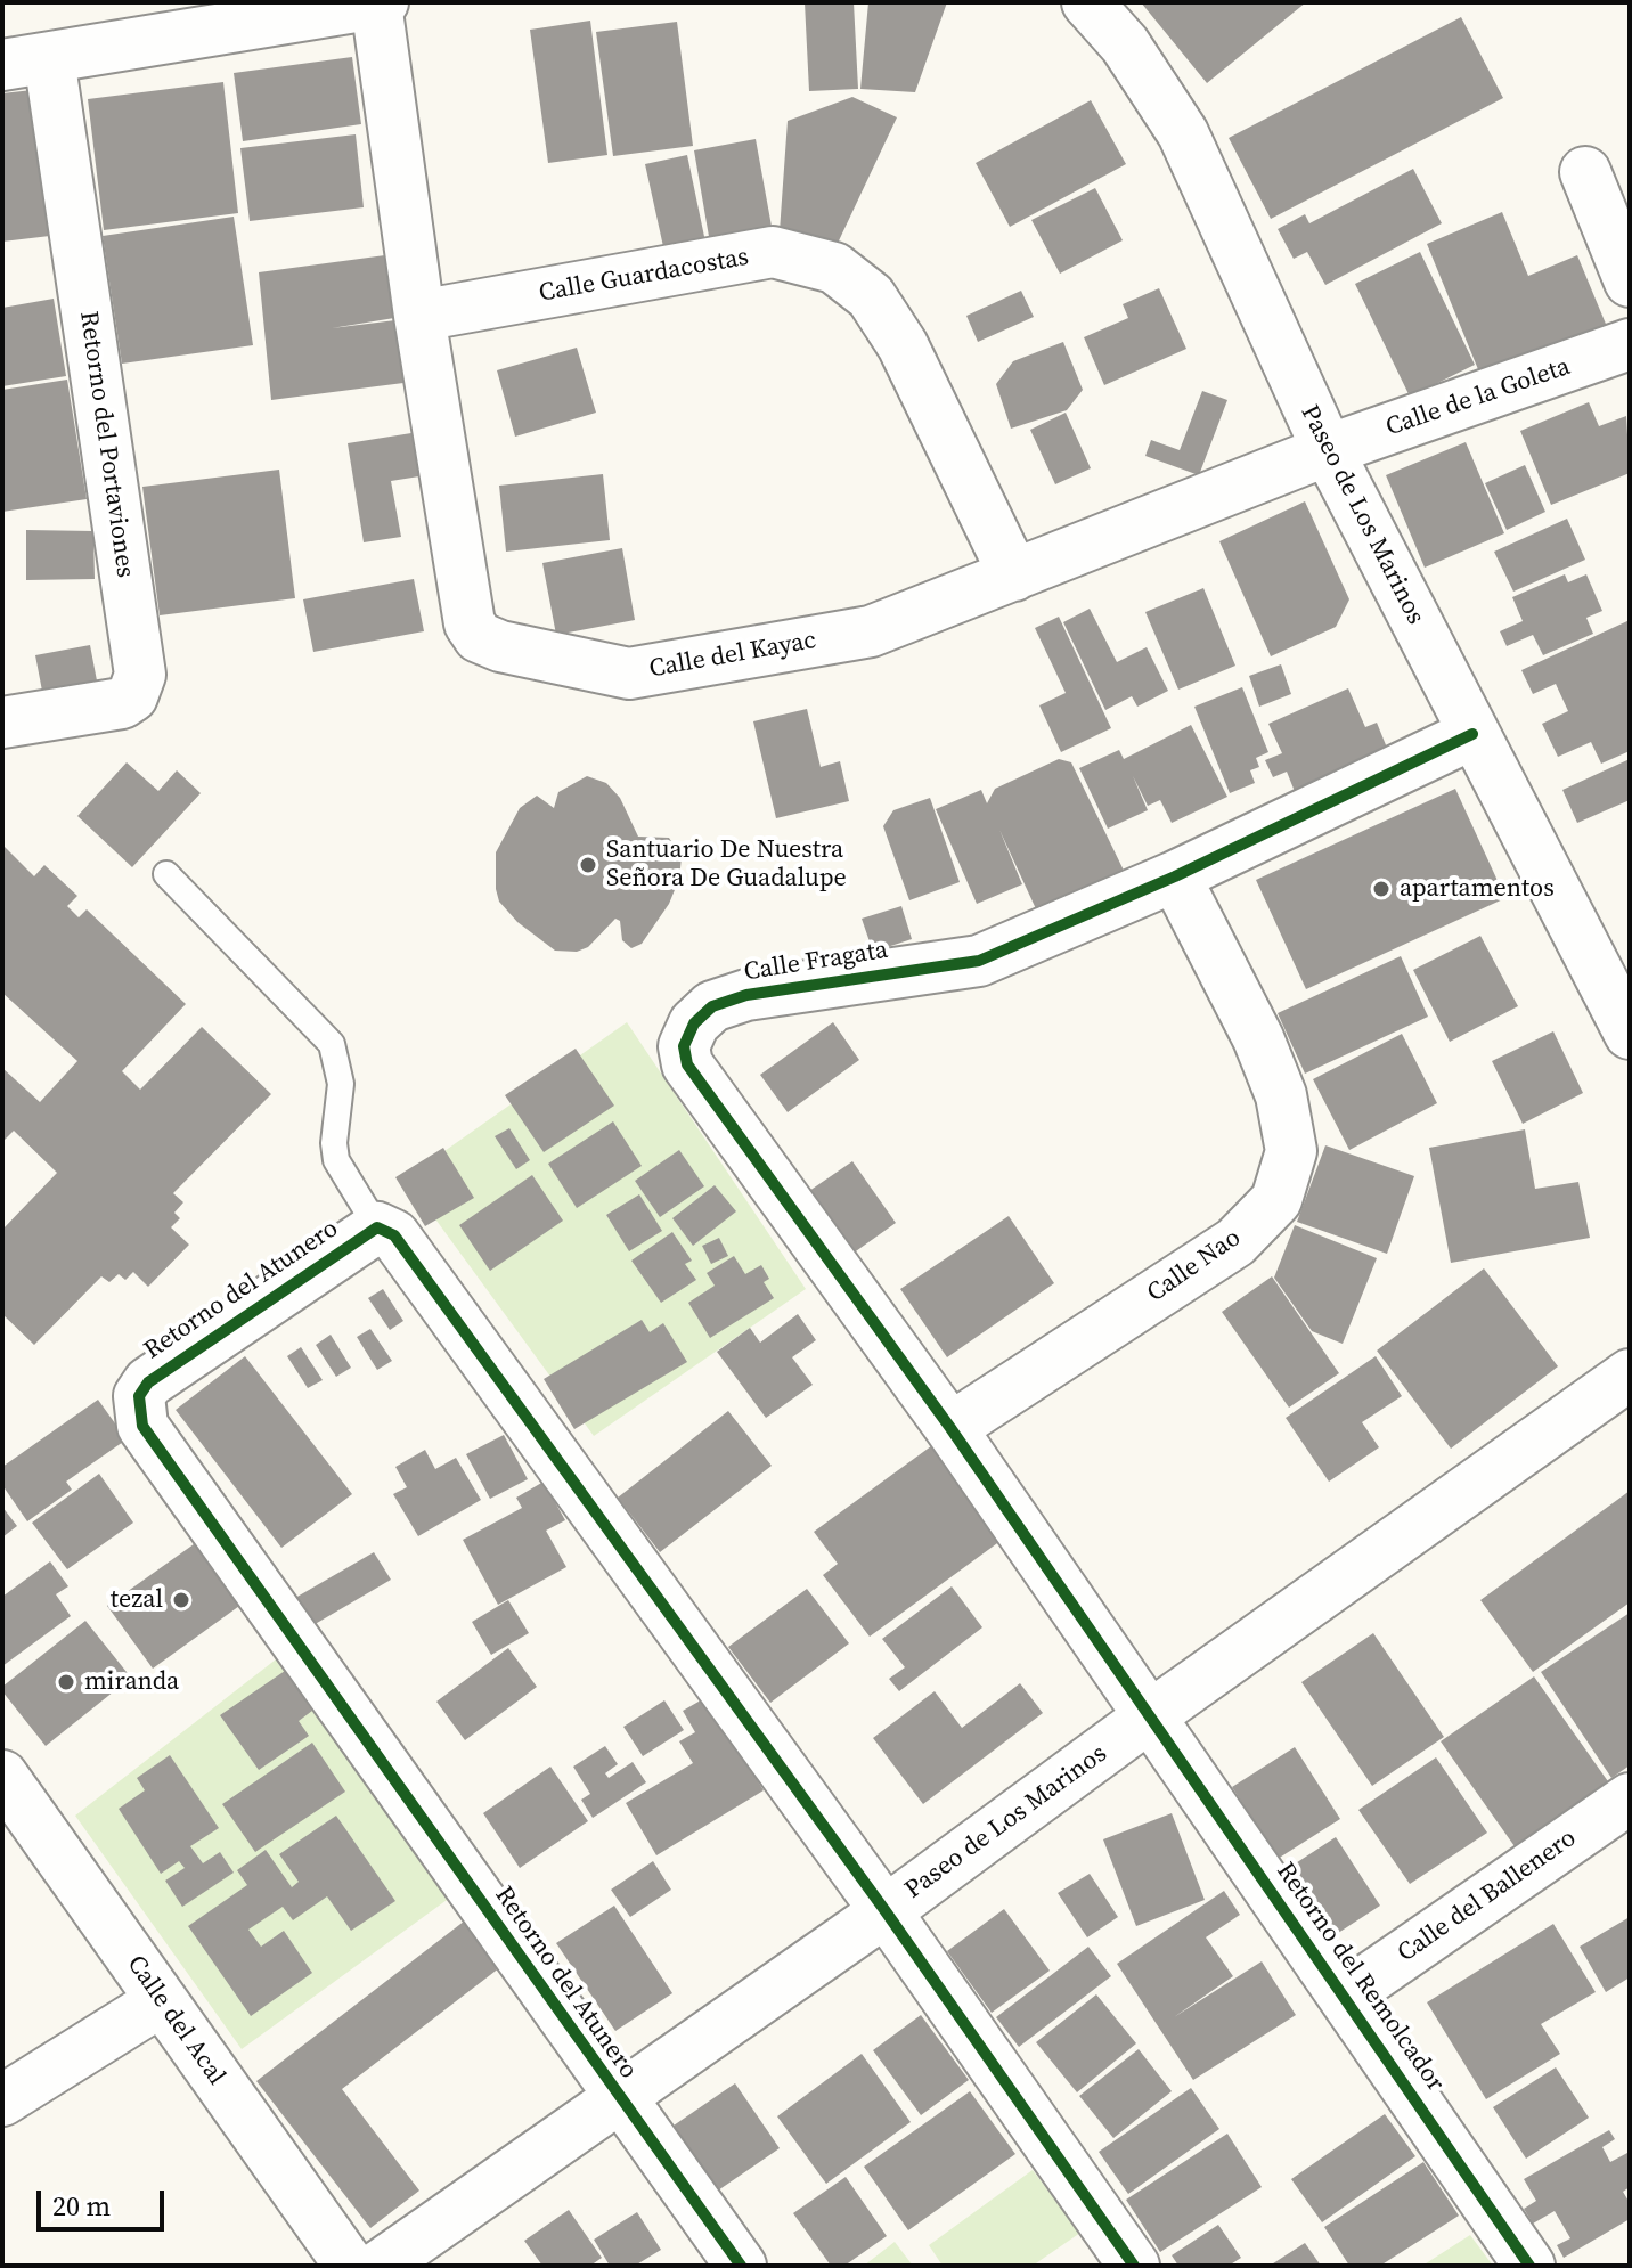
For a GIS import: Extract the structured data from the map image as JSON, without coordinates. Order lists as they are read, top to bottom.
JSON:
{
  "streets": {
    "street": [
      "Calle Guardacostas",
      "Calle de la Goleta",
      "Retorno del Portaviones",
      "Paseo de Los Marinos",
      "Calle del Kayac",
      "Calle Fragata",
      "Calle Nao",
      "Retorno del Atunero",
      "Calle del Ballenero",
      "Retorno del Remolcador",
      "Calle del Acal"
    ]
  },
  "crossings": [
    ["Calle Guardacostas", "Calle del Kayac"],
    ["Calle de la Goleta", "Paseo de Los Marinos"],
    ["Calle de la Goleta", "Calle del Kayac"],
    ["Paseo de Los Marinos", "Calle del Kayac"],
    ["Paseo de Los Marinos", "Calle Fragata"],
    ["Paseo de Los Marinos", "Retorno del Atunero"],
    ["Paseo de Los Marinos", "Retorno del Remolcador"],
    ["Calle Fragata", "Calle Nao"],
    ["Calle Fragata", "Retorno del Remolcador"],
    ["Calle del Ballenero", "Retorno del Remolcador"]
  ],
  "places": [
    "Santuario De Nuestra Señora De Guadalupe",
    "apartamentos",
    "tezal",
    "miranda"
  ],
  "scale_bar": "20 m"
}
